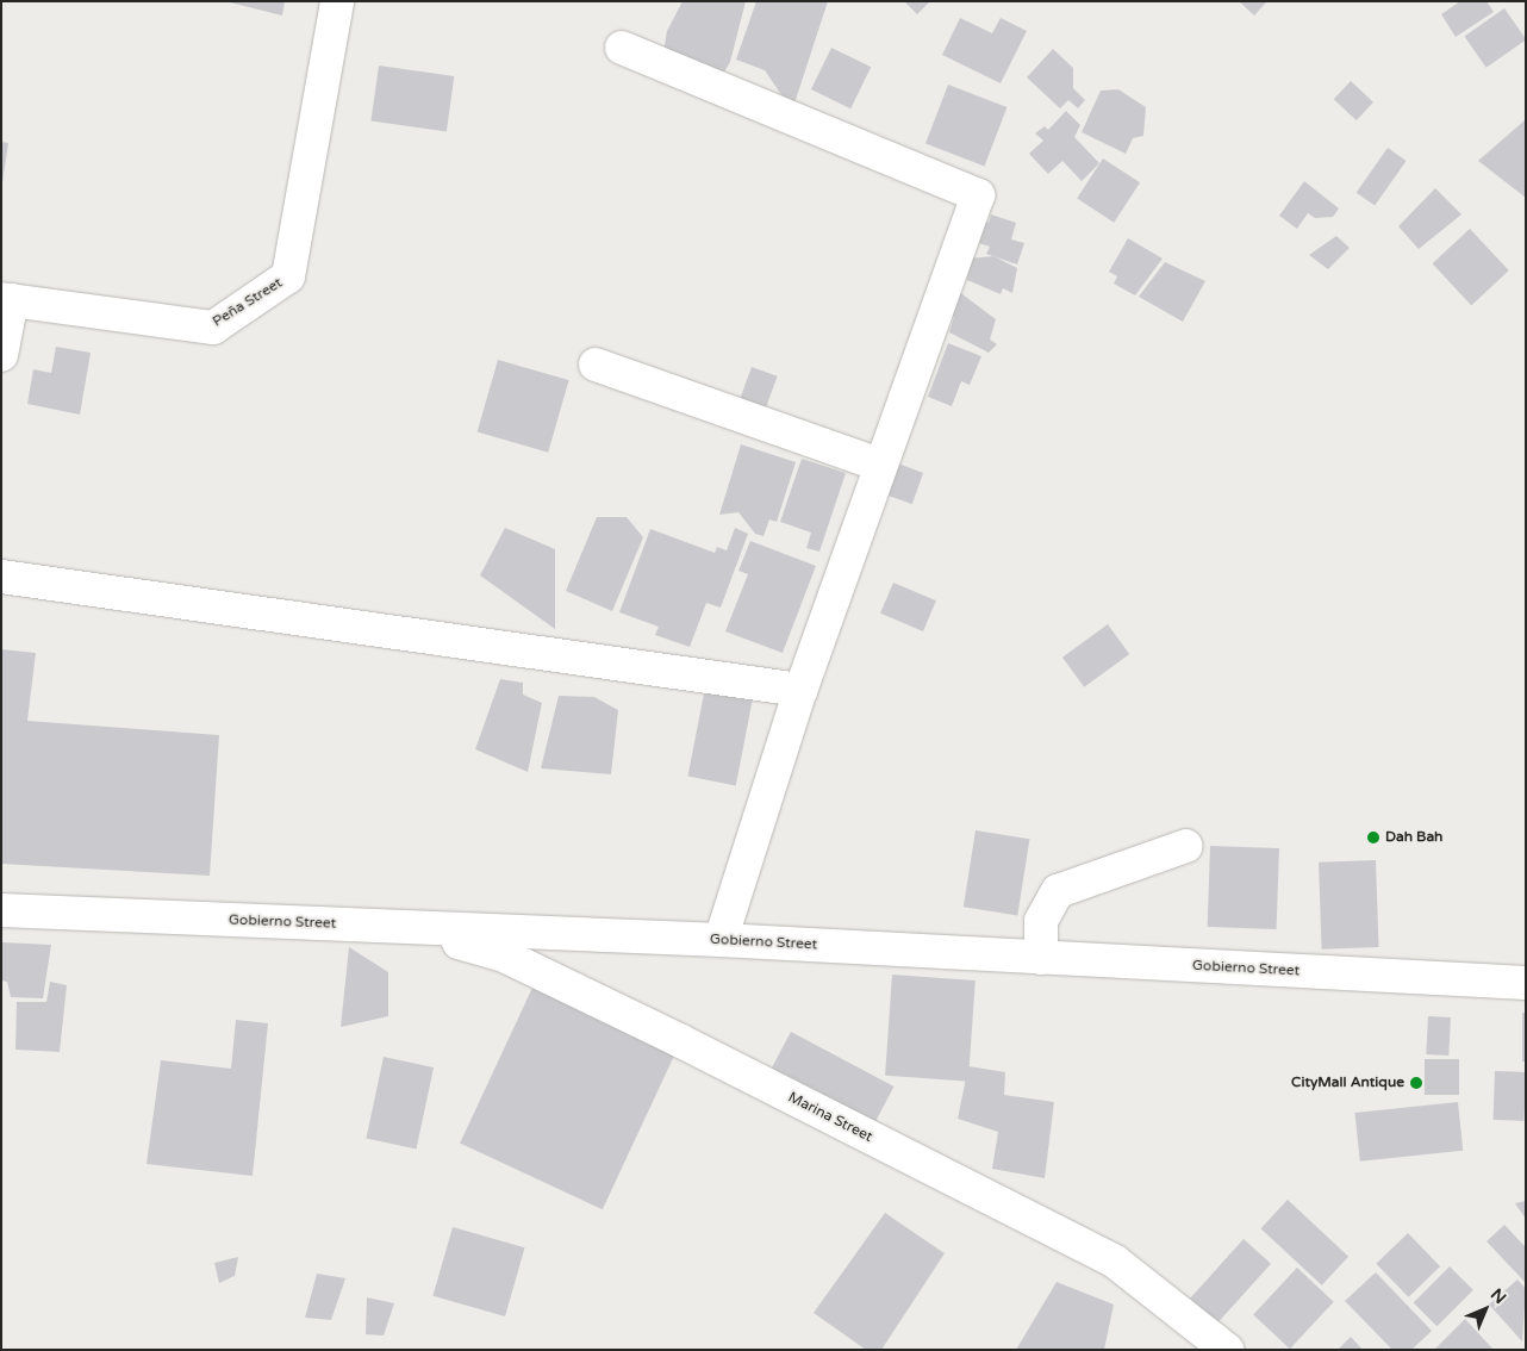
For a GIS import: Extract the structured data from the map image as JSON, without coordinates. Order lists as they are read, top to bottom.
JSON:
{
  "streets": {
    "street": ["Peña Street", "Gobierno Street", "Marina Street"]
  },
  "crossings": [
    ["Gobierno Street", "Marina Street"]
  ],
  "places": ["Dah Bah", "CityMall Antique"],
  "north": "top right"
}
